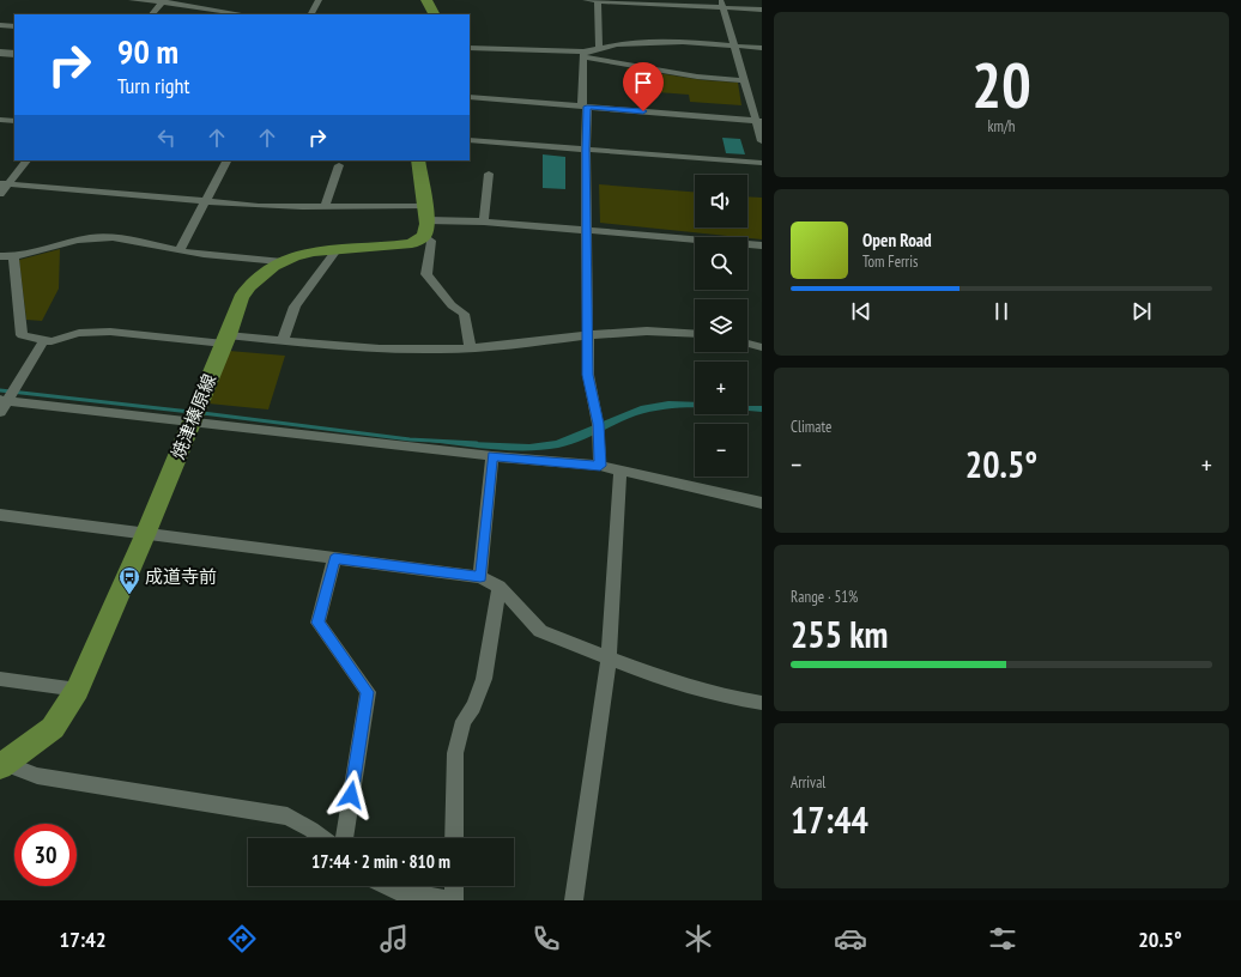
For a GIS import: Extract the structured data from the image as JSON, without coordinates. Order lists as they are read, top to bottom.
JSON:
{
  "streets": {
    "main road": ["焼津榛原線"]
  },
  "places": {
    "bus stop": ["成道寺前"]
  },
  "page": {
    "tile": [
      ["20", "km/h"],
      "Climate",
      ["Range · 51%", "255 km"],
      ["Arrival", "17:44"]
    ],
    "turn": ["90 m", "Turn right"],
    "map_buttons": ["+", "−"],
    "song": ["Open Road", "Tom Ferris"],
    "heat": ["−", "20.5°", "+"],
    "limit": "30",
    "trip": "17:44 · 2 min · 810 m",
    "tabs": ["17:42", "20.5°"]
  }
}
